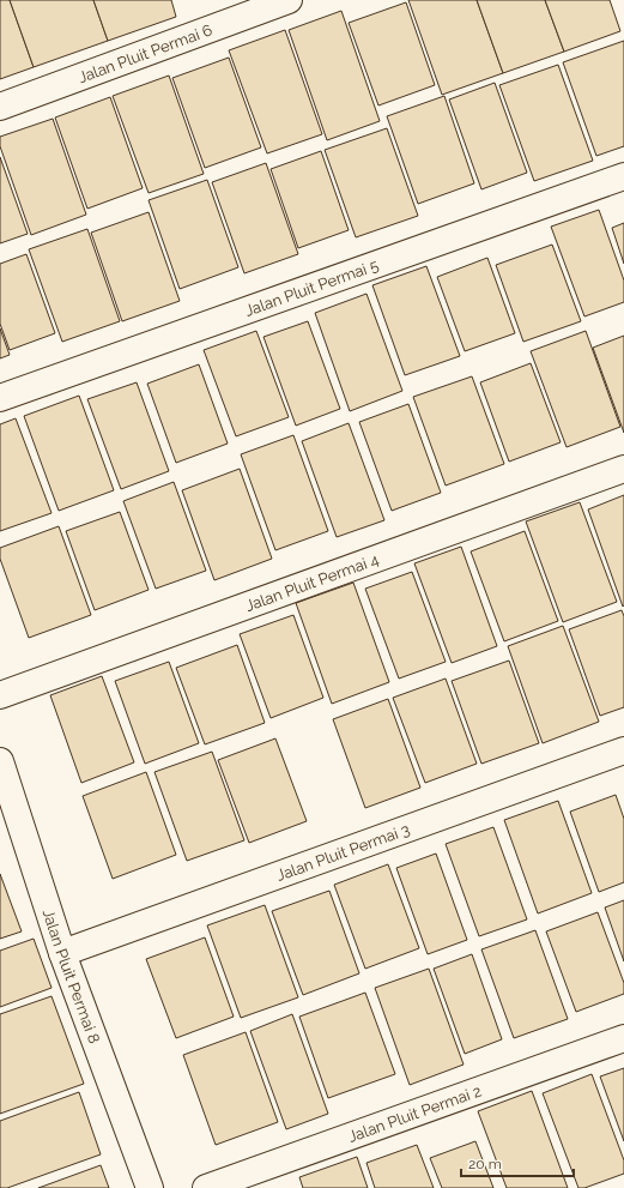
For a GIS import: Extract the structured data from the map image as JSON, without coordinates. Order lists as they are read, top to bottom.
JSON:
{
  "streets": {
    "street": [
      "Jalan Pluit Permai 6",
      "Jalan Pluit Permai 5",
      "Jalan Pluit Permai 4",
      "Jalan Pluit Permai 3",
      "Jalan Pluit Permai 8",
      "Jalan Pluit Permai 2"
    ]
  },
  "crossings": [
    ["Jalan Pluit Permai 3", "Jalan Pluit Permai 8"]
  ],
  "scale_bar": "20 m"
}
